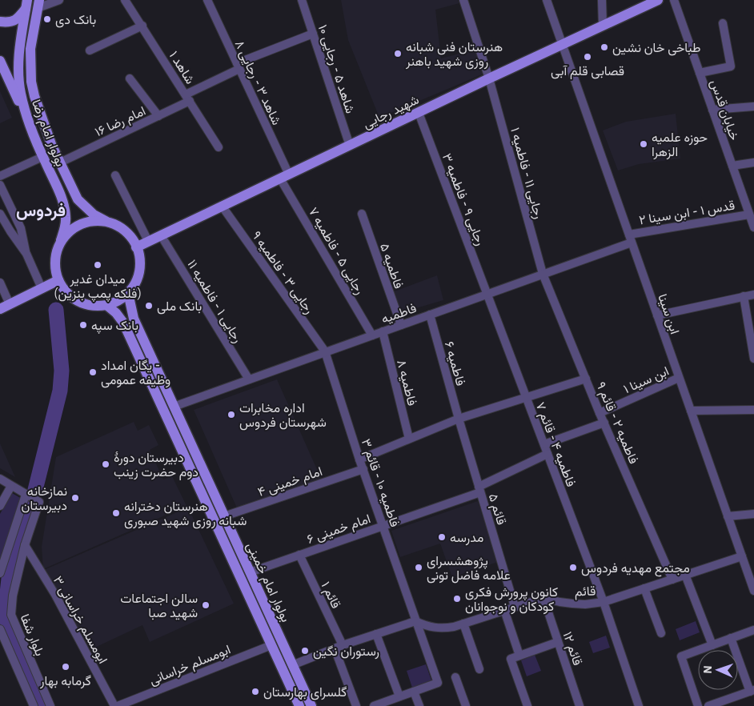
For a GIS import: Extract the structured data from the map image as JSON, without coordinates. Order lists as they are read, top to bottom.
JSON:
{
  "streets": {
    "main road": ["شهید رجایی", "بولوار امام رضا", "بولوار امام خمینی"],
    "street": [
      "شاهد ۱",
      "شاهد ۵ - رجایی ۱۰",
      "شاهد ۳ - رجایی ۸",
      "خیابان قدس",
      "امام رضا ۱۶",
      "رجایی ۱۱ - فاطمیه ۱",
      "رجایی ۹ - فاطمیه ۳",
      "قدس ۱ - ابن سینا ۲",
      "رجایی ۵ - فاطمیه ۷",
      "فاطمیه ۵",
      "رجایی ۳ - فاطمیه ۹",
      "رجایی ۱ - فاطمیه ۱۱",
      "فاطمیه",
      "ابن سینا",
      "فاطمیه ۶",
      "ابن سینا ۱",
      "فاطمیه ۸",
      "فاطمیه ۲ - قائم ۹",
      "فاطمیه ۴ - قائم ۷",
      "امام خمینی ۴",
      "فاطمیه ۱۰ - قائم ۳",
      "قائم ۵",
      "امام خمینی ۶",
      "قائم",
      "قائم ۱",
      "ابومسلم خراسانی ۳",
      "بلوار شفا",
      "قائم ۱۲",
      "ابومسلم خراسانی"
    ]
  },
  "crossings": [
    ["شاهد ۱", "امام رضا ۱۶"],
    ["شاهد ۵ - رجایی ۱۰", "شهید رجایی"],
    ["شاهد ۵ - رجایی ۱۰", "امام رضا ۱۶"],
    ["شاهد ۳ - رجایی ۸", "شهید رجایی"],
    ["شاهد ۳ - رجایی ۸", "امام رضا ۱۶"],
    ["شاهد ۳ - رجایی ۸", "رجایی ۵ - فاطمیه ۷"],
    ["خیابان قدس", "قدس ۱ - ابن سینا ۲"],
    ["شهید رجایی", "بولوار امام رضا"],
    ["شهید رجایی", "رجایی ۱۱ - فاطمیه ۱"],
    ["شهید رجایی", "رجایی ۹ - فاطمیه ۳"],
    ["شهید رجایی", "رجایی ۵ - فاطمیه ۷"],
    ["شهید رجایی", "رجایی ۳ - فاطمیه ۹"],
    ["شهید رجایی", "رجایی ۱ - فاطمیه ۱۱"],
    ["شهید رجایی", "ابن سینا"],
    ["شهید رجایی", "بولوار امام خمینی"],
    ["امام رضا ۱۶", "بولوار امام رضا"],
    ["بولوار امام رضا", "بولوار امام خمینی"],
    ["رجایی ۱۱ - فاطمیه ۱", "فاطمیه"],
    ["رجایی ۱۱ - فاطمیه ۱", "فاطمیه ۲ - قائم ۹"],
    ["رجایی ۹ - فاطمیه ۳", "فاطمیه"],
    ["رجایی ۹ - فاطمیه ۳", "فاطمیه ۴ - قائم ۷"],
    ["قدس ۱ - ابن سینا ۲", "ابن سینا"],
    ["رجایی ۵ - فاطمیه ۷", "فاطمیه"],
    ["فاطمیه ۵", "فاطمیه"],
    ["رجایی ۳ - فاطمیه ۹", "فاطمیه"],
    ["رجایی ۳ - فاطمیه ۹", "فاطمیه ۱۰ - قائم ۳"],
    ["رجایی ۱ - فاطمیه ۱۱", "فاطمیه"],
    ["فاطمیه", "ابن سینا"],
    ["فاطمیه", "فاطمیه ۶"],
    ["فاطمیه", "فاطمیه ۸"],
    ["فاطمیه", "فاطمیه ۲ - قائم ۹"],
    ["فاطمیه", "فاطمیه ۴ - قائم ۷"],
    ["فاطمیه", "فاطمیه ۱۰ - قائم ۳"],
    ["فاطمیه", "بولوار امام خمینی"],
    ["ابن سینا", "ابن سینا ۱"],
    ["ابن سینا", "قائم"],
    ["فاطمیه ۶", "قائم ۵"],
    ["ابن سینا ۱", "فاطمیه ۲ - قائم ۹"],
    ["فاطمیه ۲ - قائم ۹", "قائم"],
    ["فاطمیه ۴ - قائم ۷", "امام خمینی ۶"],
    ["فاطمیه ۴ - قائم ۷", "قائم"],
    ["امام خمینی ۴", "فاطمیه ۱۰ - قائم ۳"],
    ["امام خمینی ۴", "بولوار امام خمینی"],
    ["فاطمیه ۱۰ - قائم ۳", "امام خمینی ۶"],
    ["فاطمیه ۱۰ - قائم ۳", "قائم"],
    ["قائم ۵", "امام خمینی ۶"],
    ["قائم ۵", "قائم"],
    ["امام خمینی ۶", "بولوار امام خمینی"],
    ["امام خمینی ۶", "قائم ۱"],
    ["بولوار امام خمینی", "ابومسلم خراسانی"],
    ["قائم", "قائم ۱۲"],
    ["ابومسلم خراسانی ۳", "بلوار شفا"]
  ],
  "districts": ["فردوس"],
  "places": [
    "بانک دی",
    "طباخی خان نشین",
    "هنرستان فنی شبانه‌ روزی شهید باهنر",
    "قصابی قلم آبی",
    "حوزه علمیه الزهرا",
    "میدان غدیر (فلکه پمپ بنزین)",
    "بانک ملی",
    "بانک سپه",
    "یگان امداد - وظیفه عمومی",
    "اداره مخابرات شهرستان فردوس",
    "دبیرستان دورهٔ دوم حضرت زینب",
    "نمازخانه دبیرستان",
    "هنرستان دخترانه شبانه روزی شهید صبوری",
    "مدرسه",
    "پژوهشسرای علامه فاضل تونی",
    "مجتمع مهدیه فردوس",
    "کانون پرورش فکری کودکان و نوجوانان",
    "سالن اجتماعات شهید صبا",
    "رستوران نگین",
    "گرمابه بهار",
    "گلسرای بهارستان"
  ],
  "north": "left"
}
